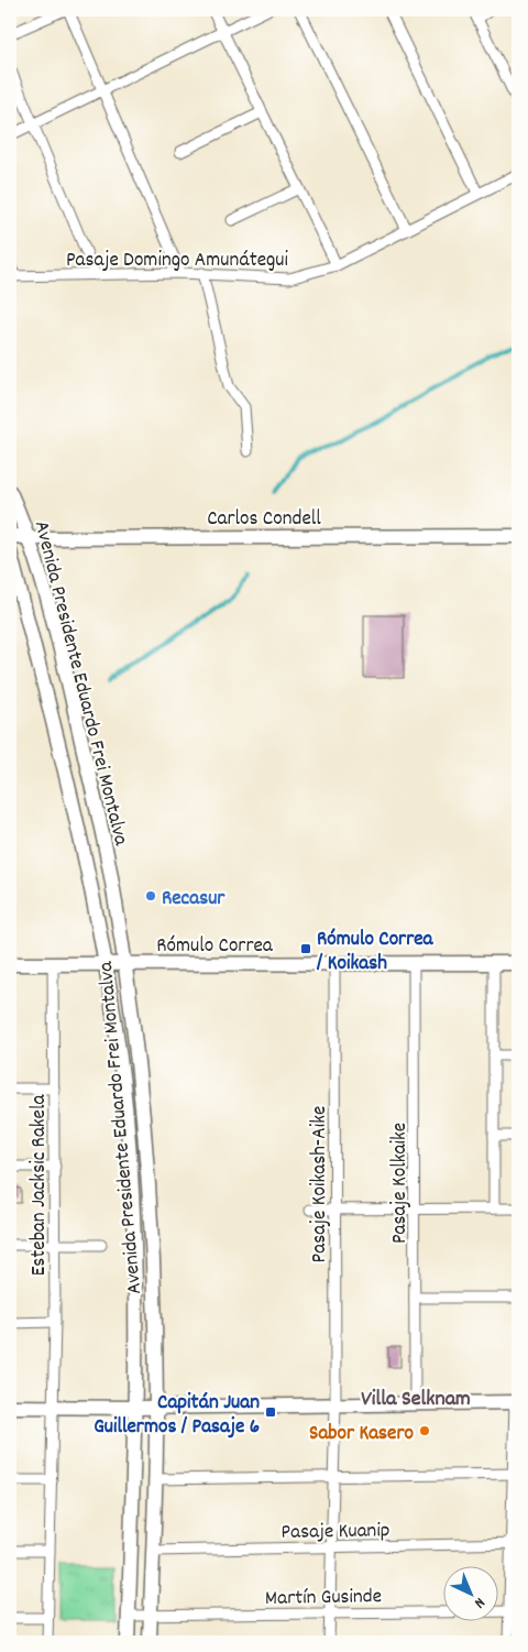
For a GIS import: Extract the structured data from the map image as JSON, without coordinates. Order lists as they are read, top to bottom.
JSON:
{
  "streets": {
    "main road": ["Carlos Condell", "Avenida Presidente Eduardo Frei Montalva", "Rómulo Correa"],
    "street": [
      "Pasaje Domingo Amunátegui",
      "Pasaje Kolkaike",
      "Pasaje Koikash-Aike",
      "Esteban Jacksic Rakela",
      "Pasaje Kuanip",
      "Martín Gusinde"
    ]
  },
  "crossings": [
    ["Carlos Condell", "Avenida Presidente Eduardo Frei Montalva"],
    ["Avenida Presidente Eduardo Frei Montalva", "Rómulo Correa"],
    ["Avenida Presidente Eduardo Frei Montalva", "Pasaje Kuanip"],
    ["Avenida Presidente Eduardo Frei Montalva", "Martín Gusinde"],
    ["Rómulo Correa", "Pasaje Kolkaike"],
    ["Rómulo Correa", "Pasaje Koikash-Aike"],
    ["Rómulo Correa", "Esteban Jacksic Rakela"],
    ["Pasaje Koikash-Aike", "Pasaje Kuanip"],
    ["Pasaje Koikash-Aike", "Martín Gusinde"]
  ],
  "districts": ["Villa Selknam"],
  "places": {
    "other": ["Recasur", "Sabor Kasero"],
    "transit": ["Rómulo Correa / Koikash", "Capitán Juan Guillermos / Pasaje 6"]
  },
  "north": "bottom right"
}
